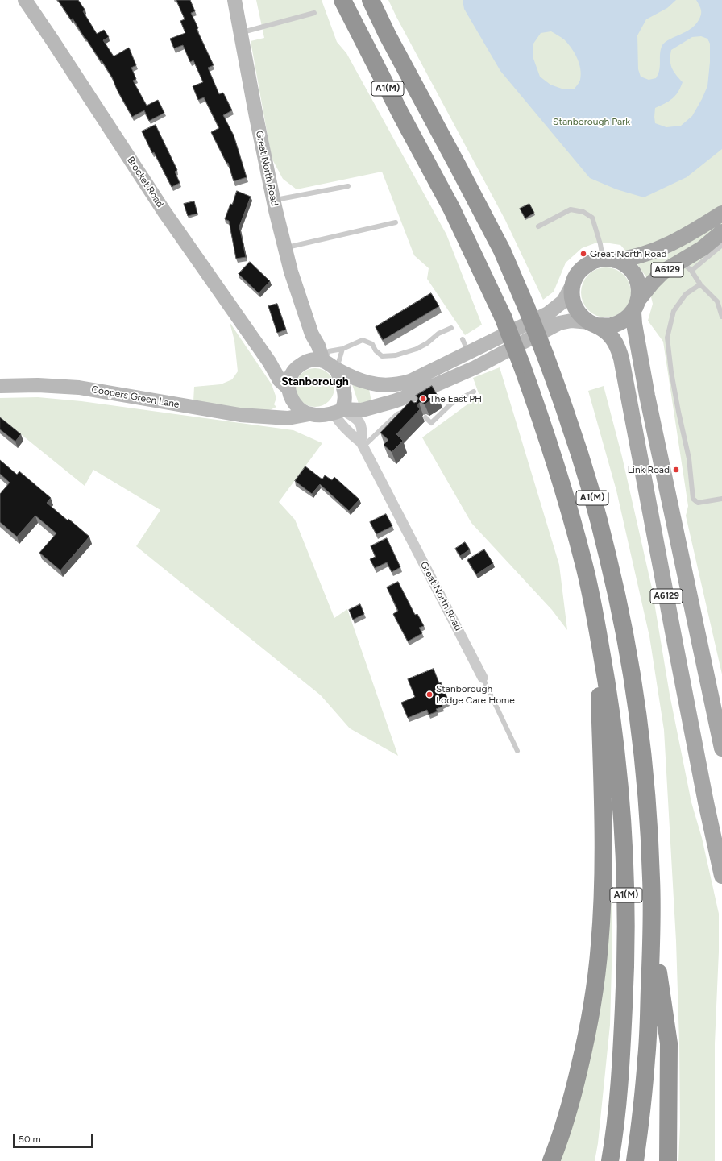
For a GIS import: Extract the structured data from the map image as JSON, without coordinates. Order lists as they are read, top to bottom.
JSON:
{
  "streets": {
    "highway": ["A1(M)"],
    "main road": [
      "Great North Road",
      "Brocket Road",
      "A6129",
      "Coopers Green Lane"
    ]
  },
  "crossings": [
    ["Great North Road", "Brocket Road"],
    ["Great North Road", "Coopers Green Lane"],
    ["Brocket Road", "Coopers Green Lane"]
  ],
  "districts": ["Stanborough"],
  "parks": ["Stanborough Park"],
  "places": [
    "Great North Road",
    "The East PH",
    "Link Road",
    "Stanborough Lodge Care Home"
  ],
  "scale_bar": "50 m"
}
